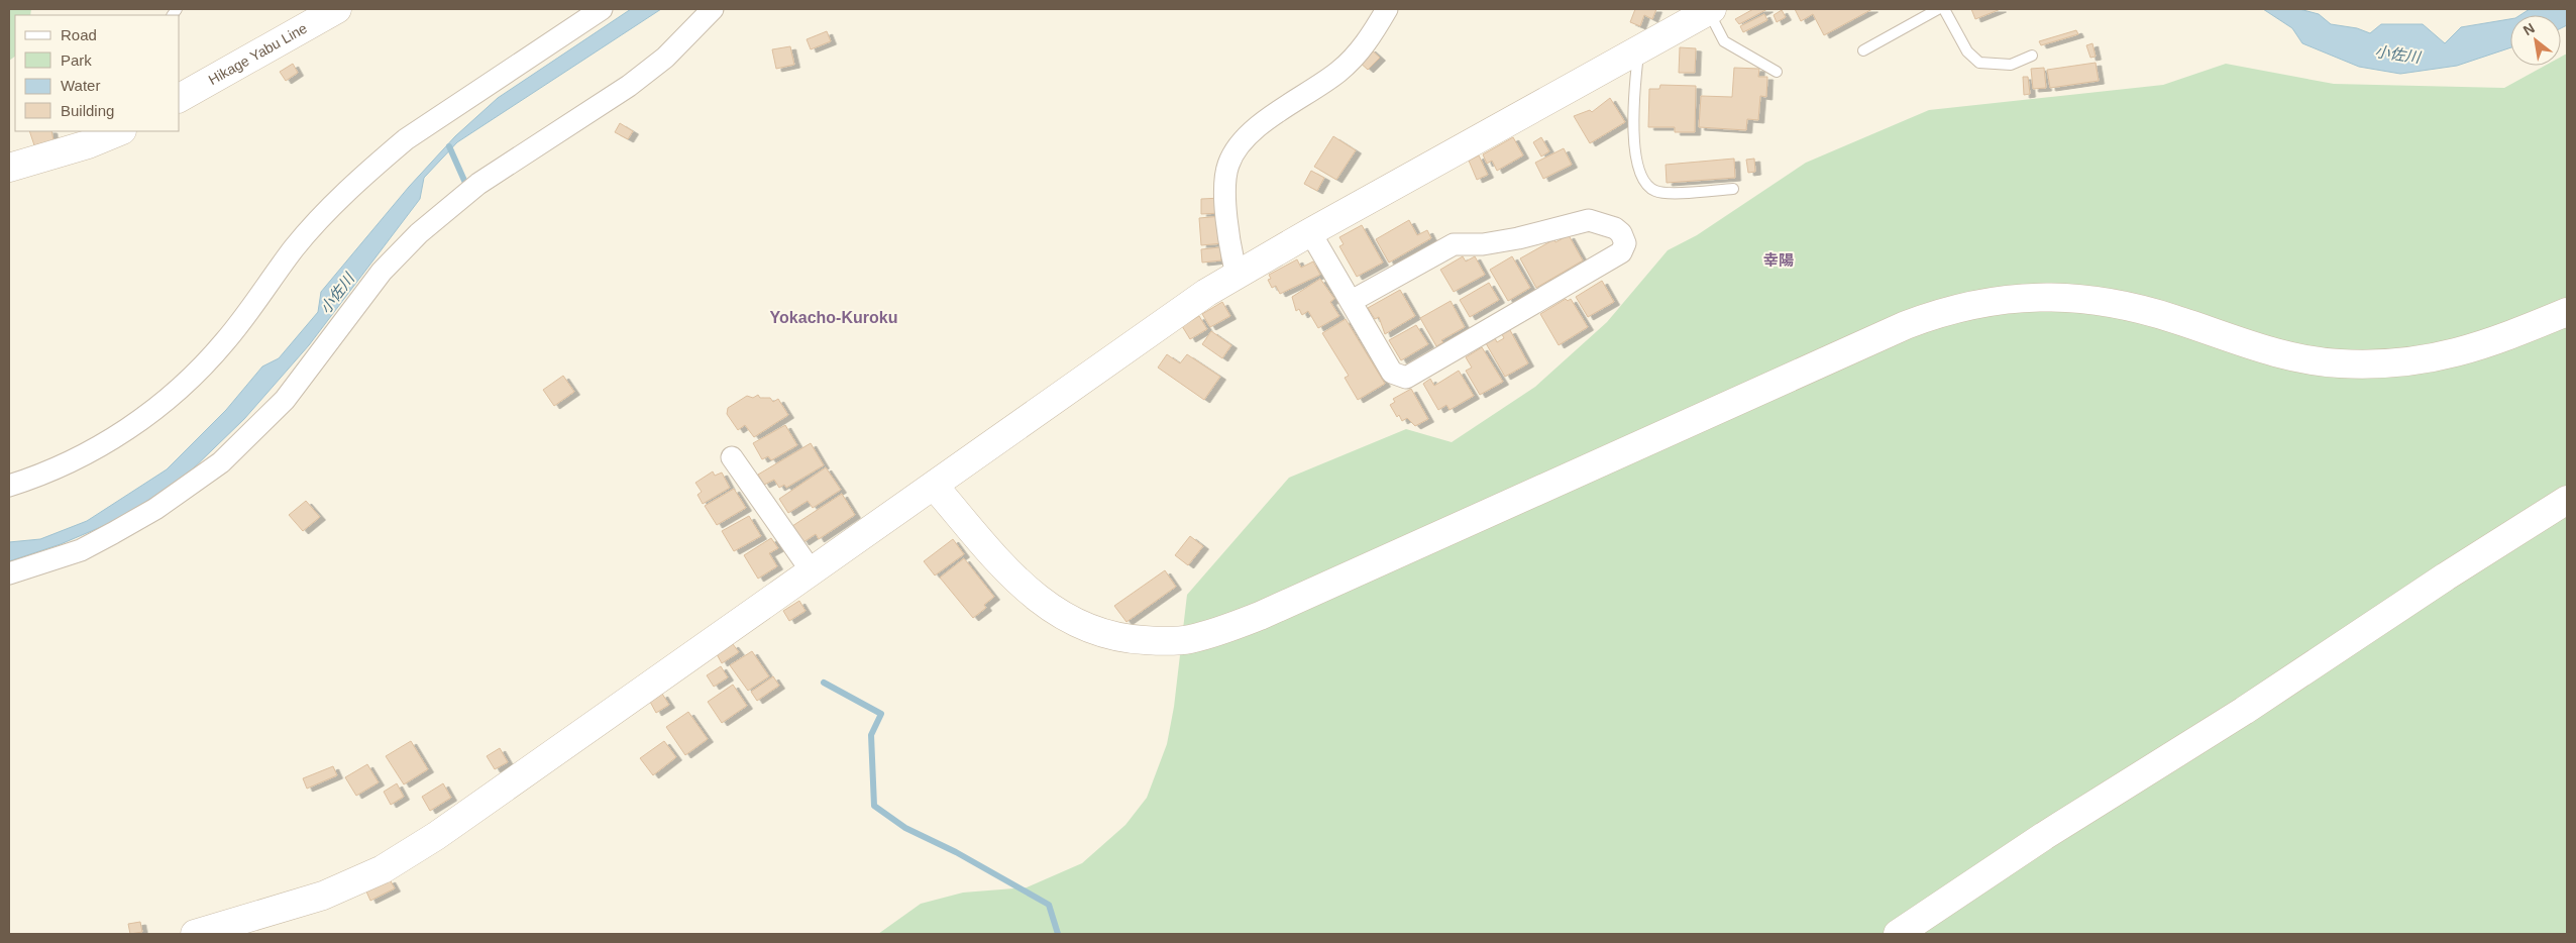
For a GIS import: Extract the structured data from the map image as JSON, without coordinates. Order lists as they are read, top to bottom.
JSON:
{
  "streets": {
    "street": ["Hikage Yabu Line"]
  },
  "districts": ["幸陽", "Yokacho-Kuroku"],
  "water": ["小佐川"],
  "legend": [
    "Road",
    "Park",
    "Water",
    "Building"
  ],
  "north": "top left"
}
